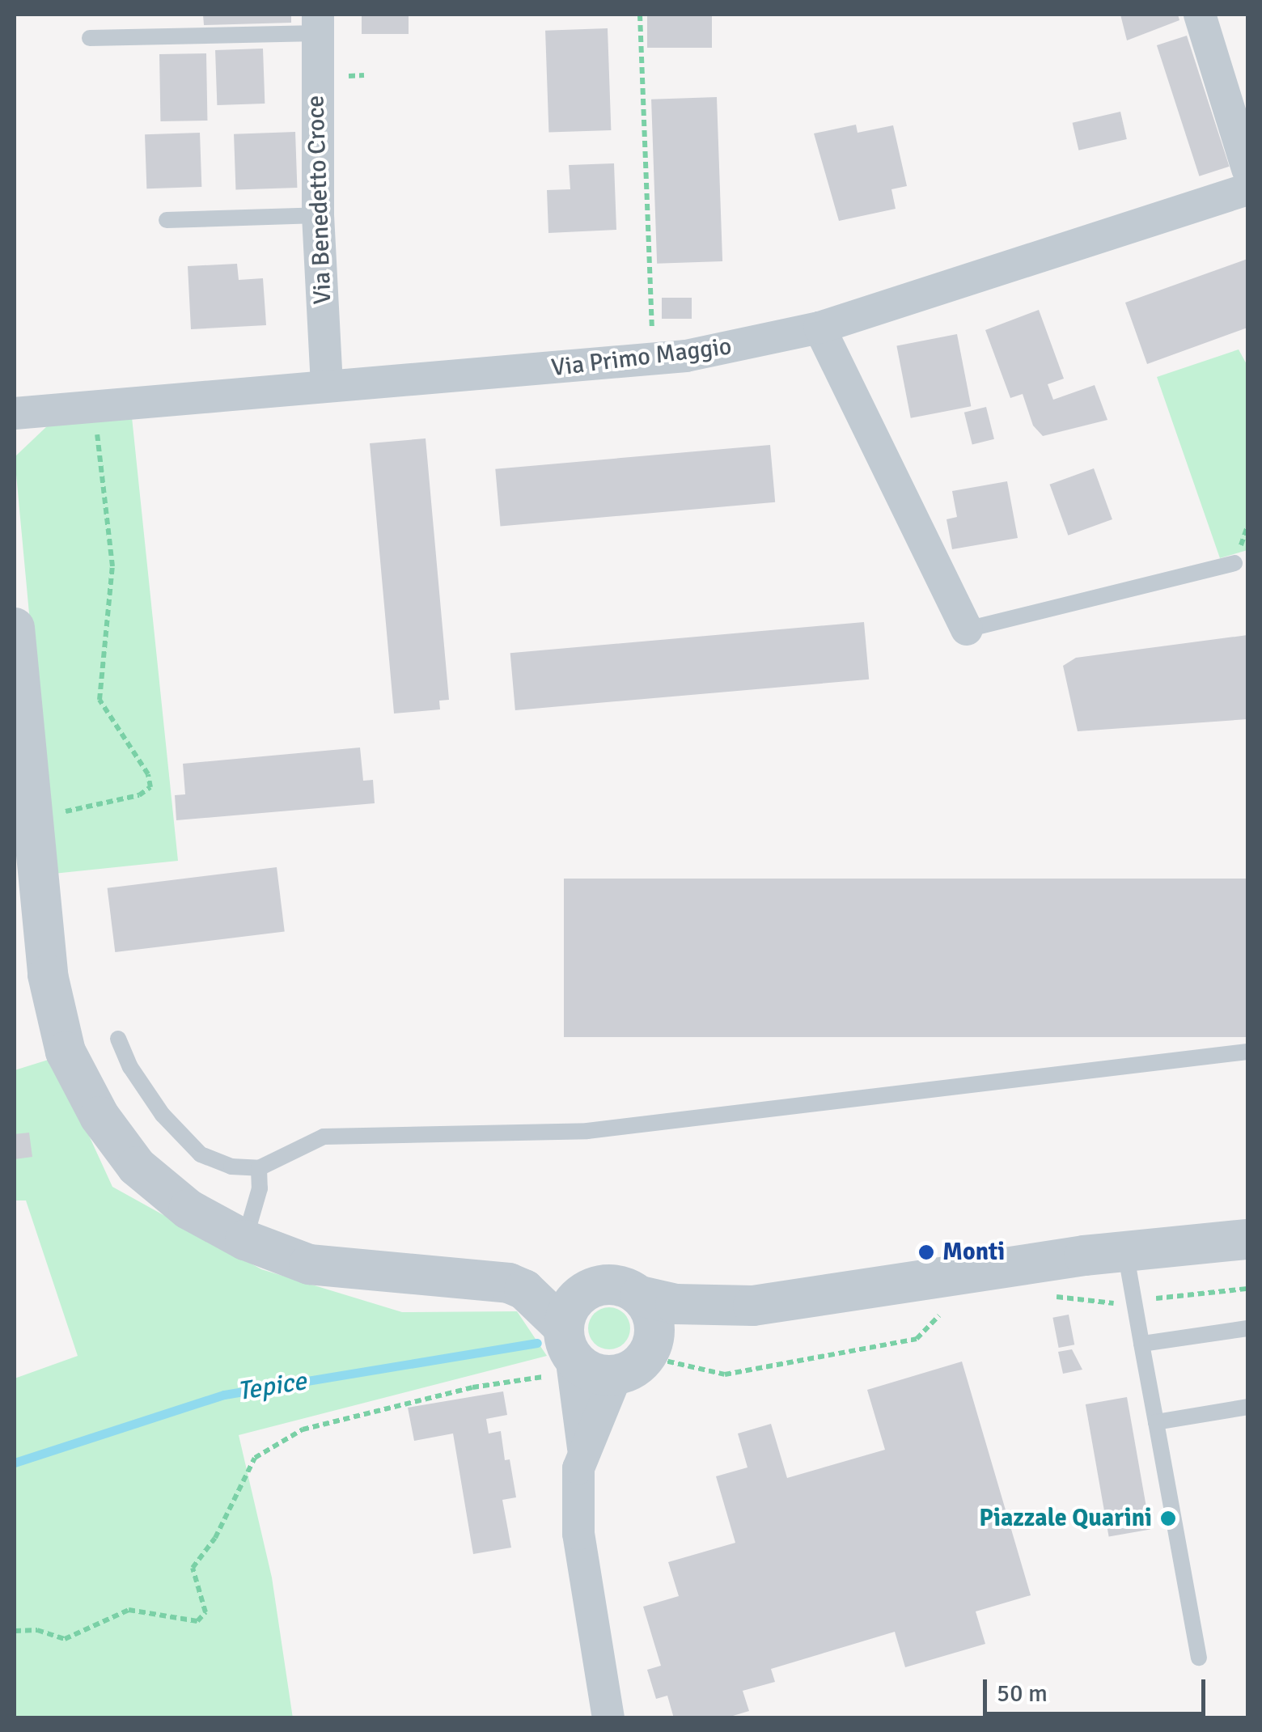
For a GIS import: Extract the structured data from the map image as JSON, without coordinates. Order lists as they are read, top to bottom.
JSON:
{
  "streets": {
    "street": ["Via Benedetto Croce", "Via Primo Maggio"]
  },
  "crossings": [
    ["Via Benedetto Croce", "Via Primo Maggio"]
  ],
  "water": ["Tepice"],
  "places": ["Monti", "Piazzale Quarini"],
  "scale_bar": "50 m"
}
